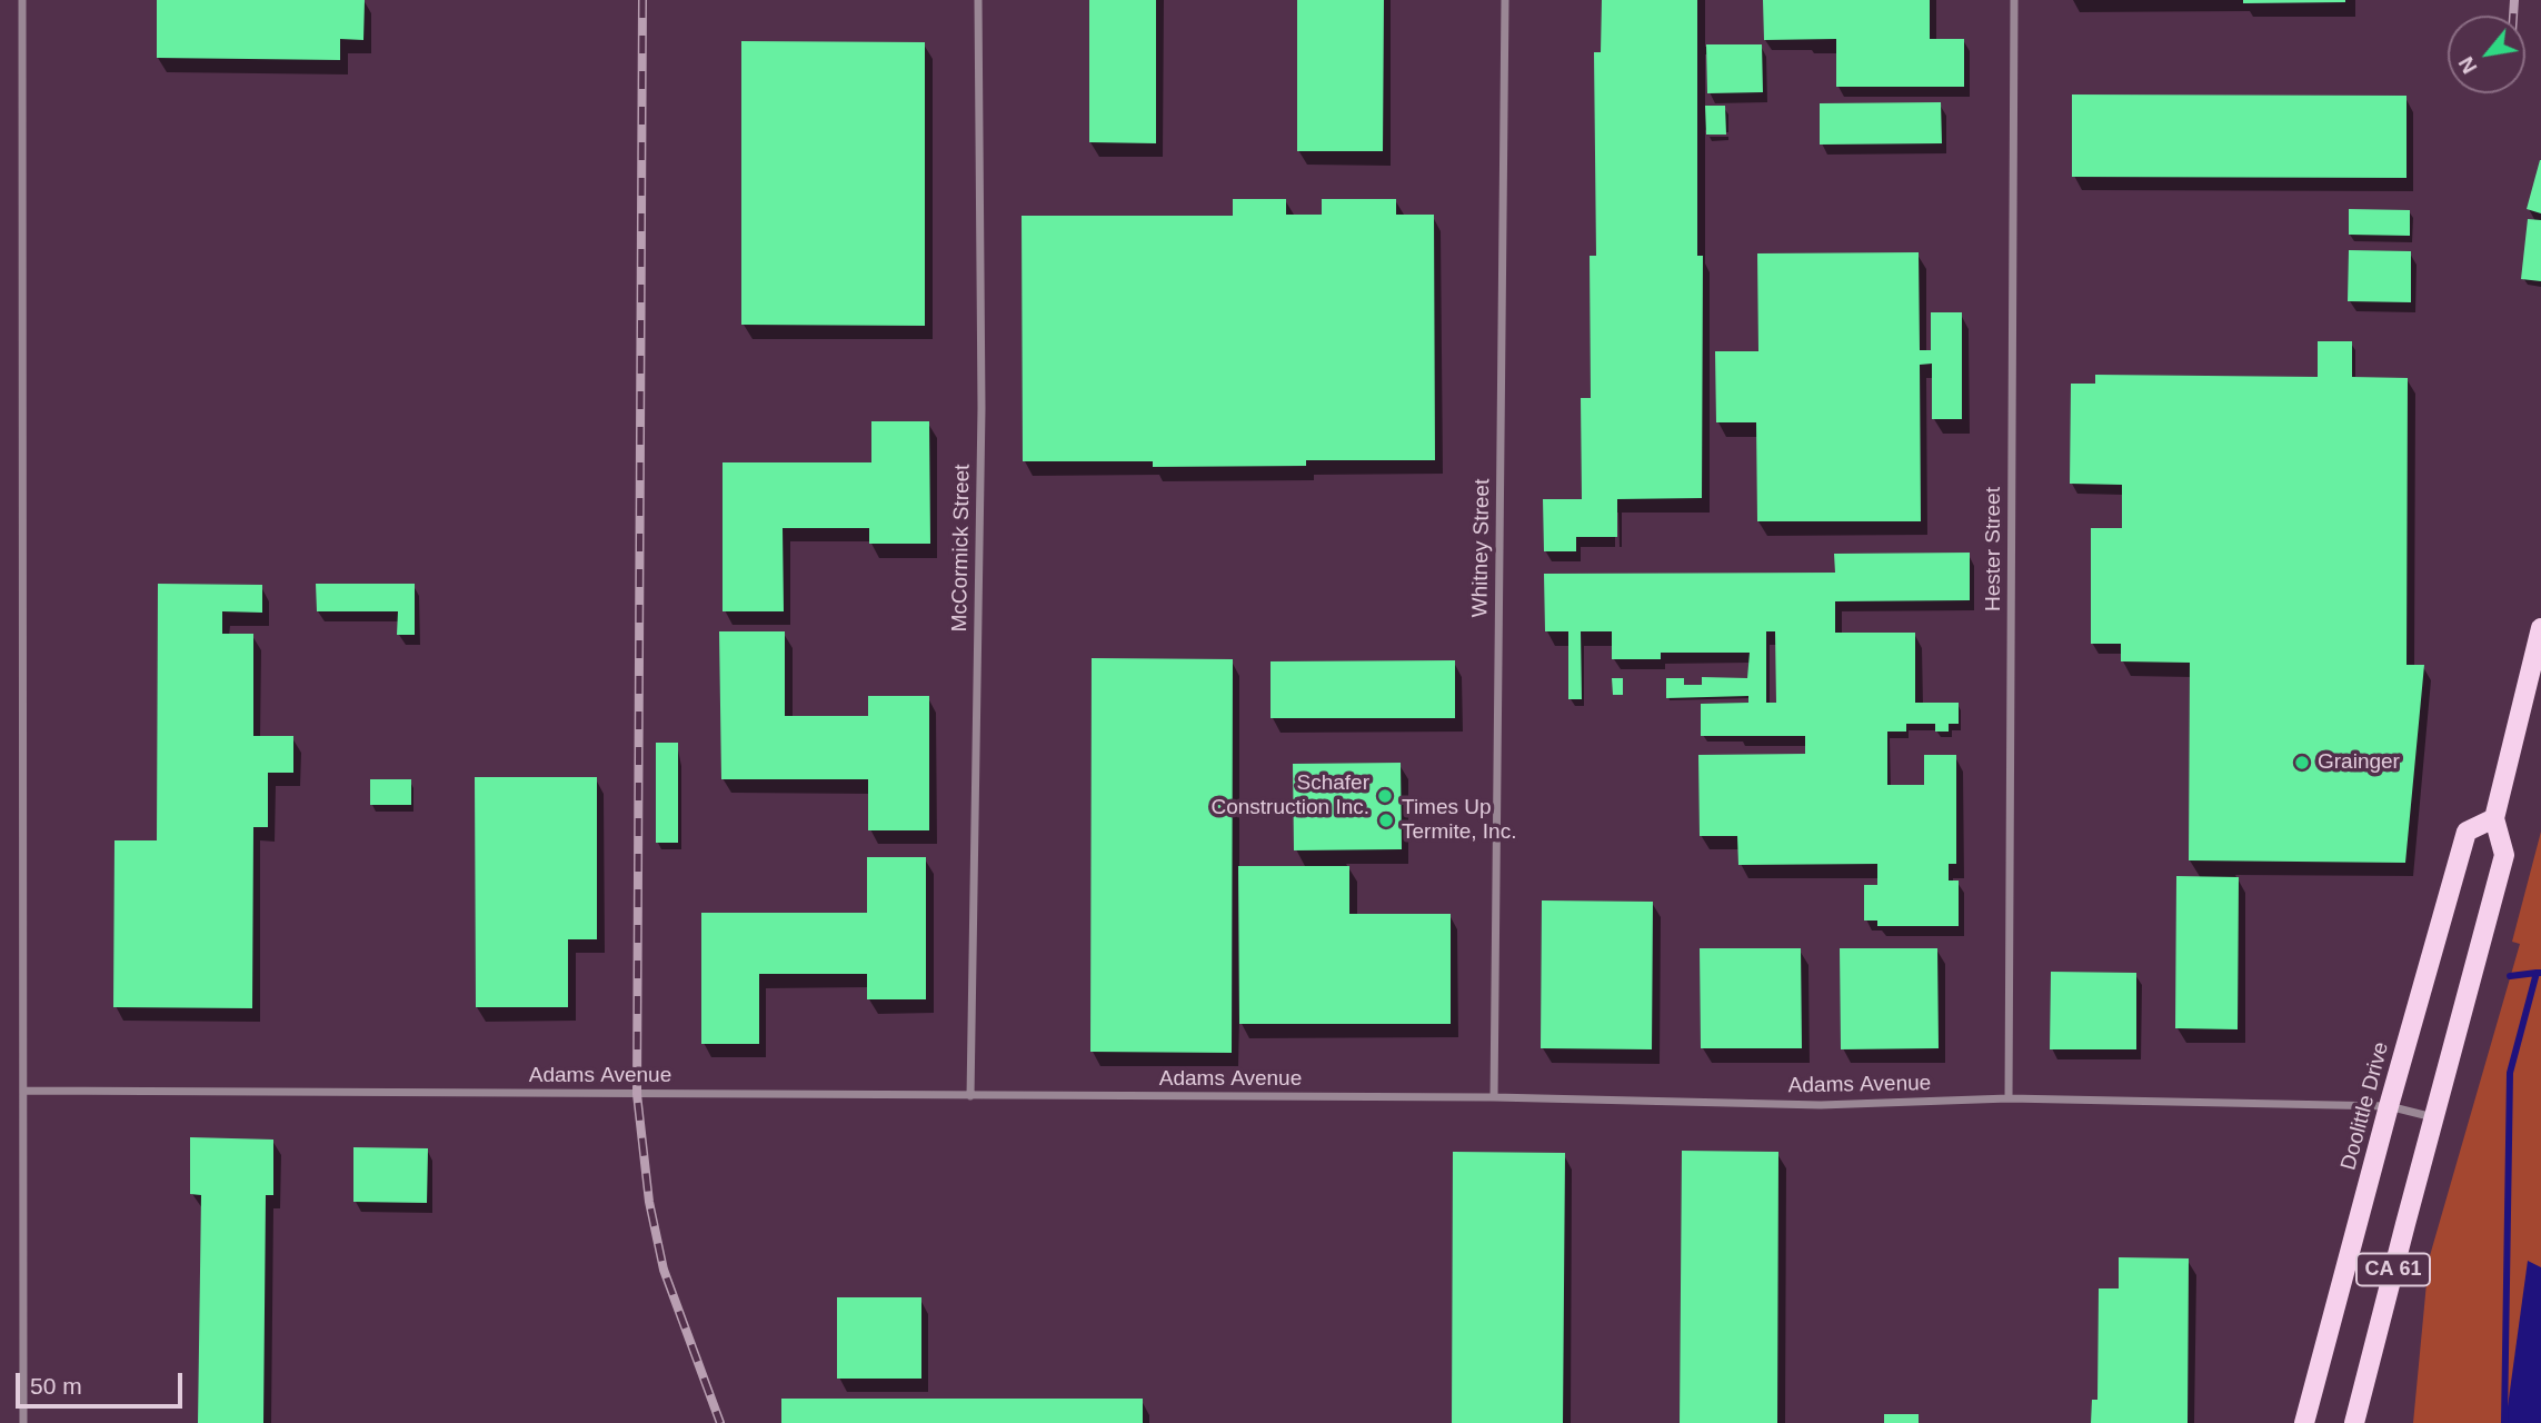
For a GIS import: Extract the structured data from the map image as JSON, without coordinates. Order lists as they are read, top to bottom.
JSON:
{
  "streets": {
    "main road": ["Doolittle Drive", "CA 61"],
    "street": [
      "McCormick Street",
      "Whitney Street",
      "Hester Street",
      "Adams Avenue"
    ]
  },
  "crossings": [
    ["McCormick Street", "Adams Avenue"],
    ["Whitney Street", "Adams Avenue"],
    ["Hester Street", "Adams Avenue"],
    ["Adams Avenue", "Doolittle Drive"],
    ["Adams Avenue", "CA 61"],
    ["Doolittle Drive", "CA 61"]
  ],
  "places": ["Grainger", "Schafer Construction Inc.", "Times Up Termite, Inc."],
  "scale_bar": "50 m",
  "north": "bottom left"
}
